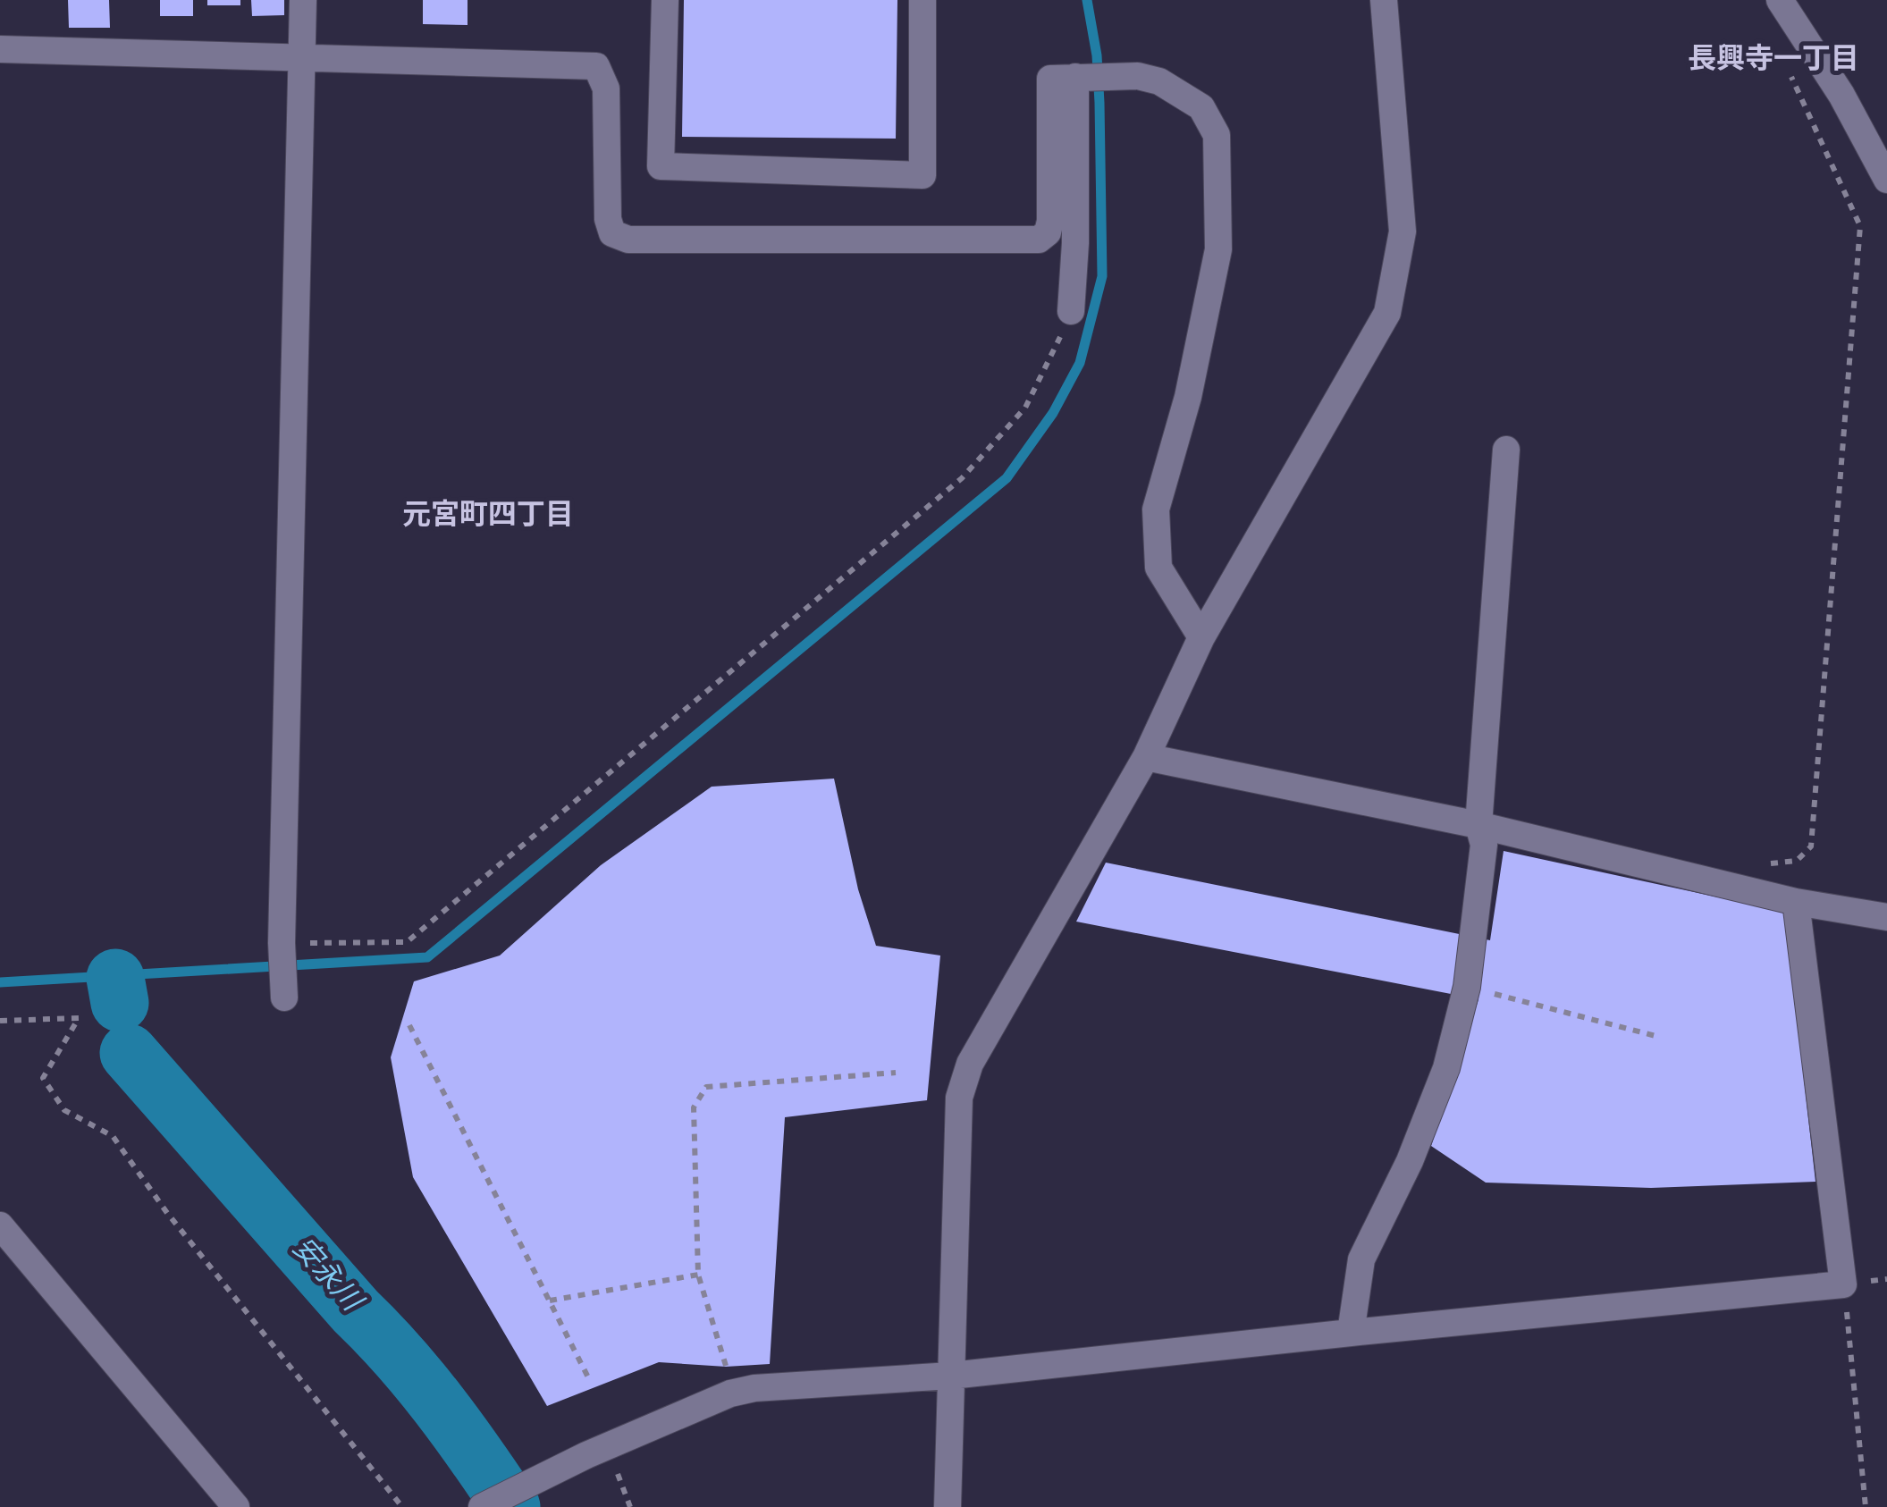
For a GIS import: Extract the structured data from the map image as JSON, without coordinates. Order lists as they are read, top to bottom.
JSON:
{
  "districts": ["長興寺一丁目", "元宮町四丁目"],
  "water": ["安永川"]
}
